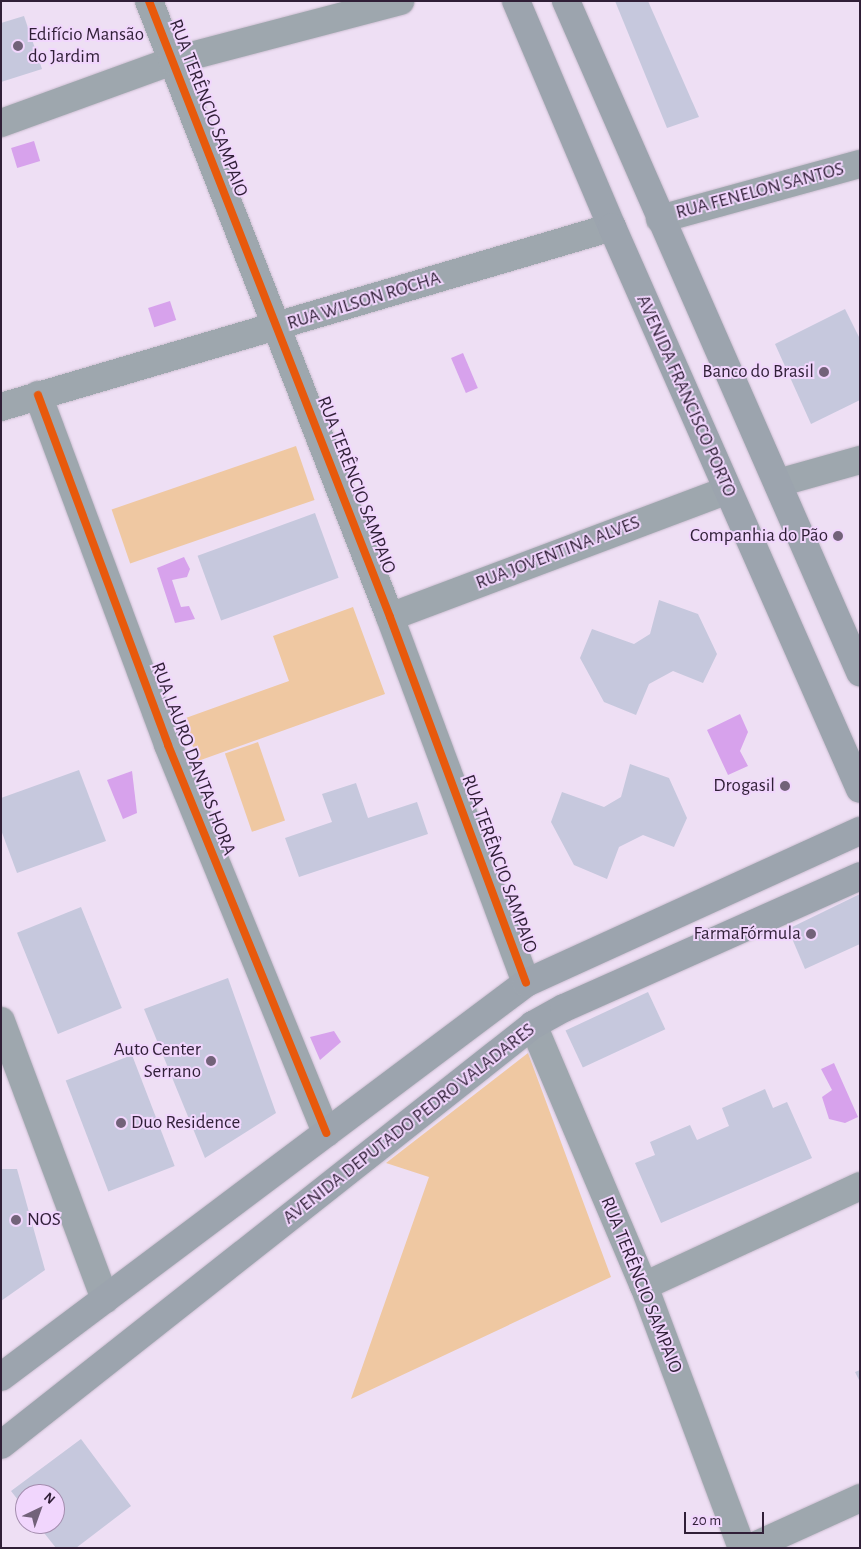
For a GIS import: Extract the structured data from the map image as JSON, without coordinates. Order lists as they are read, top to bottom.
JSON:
{
  "streets": {
    "main road": ["AVENIDA FRANCISCO PORTO", "AVENIDA DEPUTADO PEDRO VALADARES"],
    "street": [
      "RUA TERÊNCIO SAMPAIO",
      "RUA FENELON SANTOS",
      "RUA WILSON ROCHA",
      "RUA JOVENTINA ALVES",
      "RUA LAURO DANTAS HORA"
    ]
  },
  "crossings": [
    ["RUA TERÊNCIO SAMPAIO", "RUA WILSON ROCHA"],
    ["RUA TERÊNCIO SAMPAIO", "RUA JOVENTINA ALVES"],
    ["RUA TERÊNCIO SAMPAIO", "AVENIDA DEPUTADO PEDRO VALADARES"],
    ["RUA WILSON ROCHA", "AVENIDA FRANCISCO PORTO"],
    ["RUA WILSON ROCHA", "RUA LAURO DANTAS HORA"],
    ["AVENIDA FRANCISCO PORTO", "RUA JOVENTINA ALVES"]
  ],
  "places": [
    "Edifício Mansão do Jardim",
    "Banco do Brasil",
    "Companhia do Pão",
    "Drogasil",
    "FarmaFórmula",
    "Auto Center Serrano",
    "Duo Residence",
    "NOS"
  ],
  "scale_bar": "20 m",
  "north": "top right"
}
